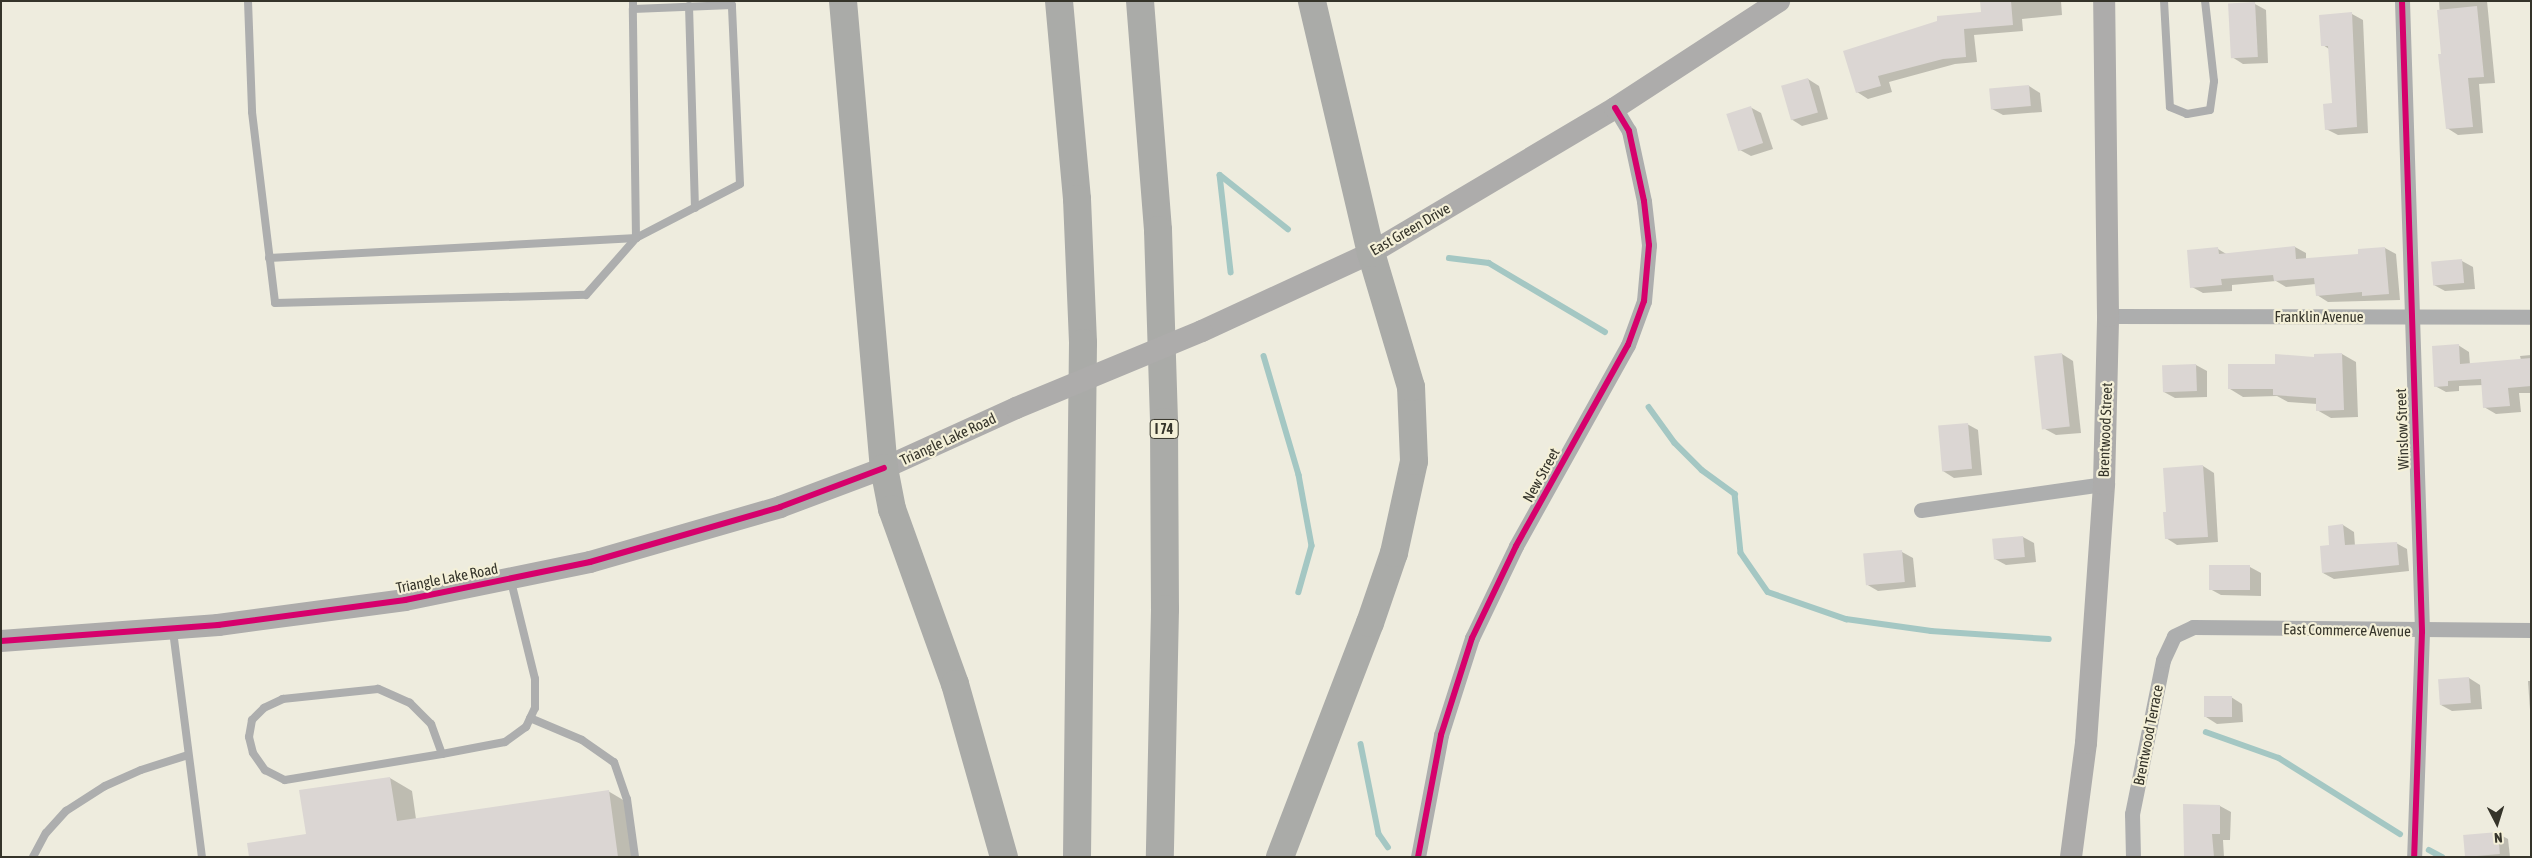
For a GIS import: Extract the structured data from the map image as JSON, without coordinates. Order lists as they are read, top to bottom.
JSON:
{
  "streets": {
    "highway": ["I 74"],
    "main road": ["East Green Drive", "Brentwood Street", "Triangle Lake Road"],
    "street": [
      "Franklin Avenue",
      "Winslow Street",
      "New Street",
      "East Commerce Avenue",
      "Brentwood Terrace"
    ]
  },
  "crossings": [
    ["East Green Drive", "Triangle Lake Road"],
    ["East Green Drive", "New Street"],
    ["Franklin Avenue", "Winslow Street"],
    ["Franklin Avenue", "Brentwood Street"],
    ["Winslow Street", "East Commerce Avenue"],
    ["East Commerce Avenue", "Brentwood Terrace"]
  ],
  "north": "bottom"
}
